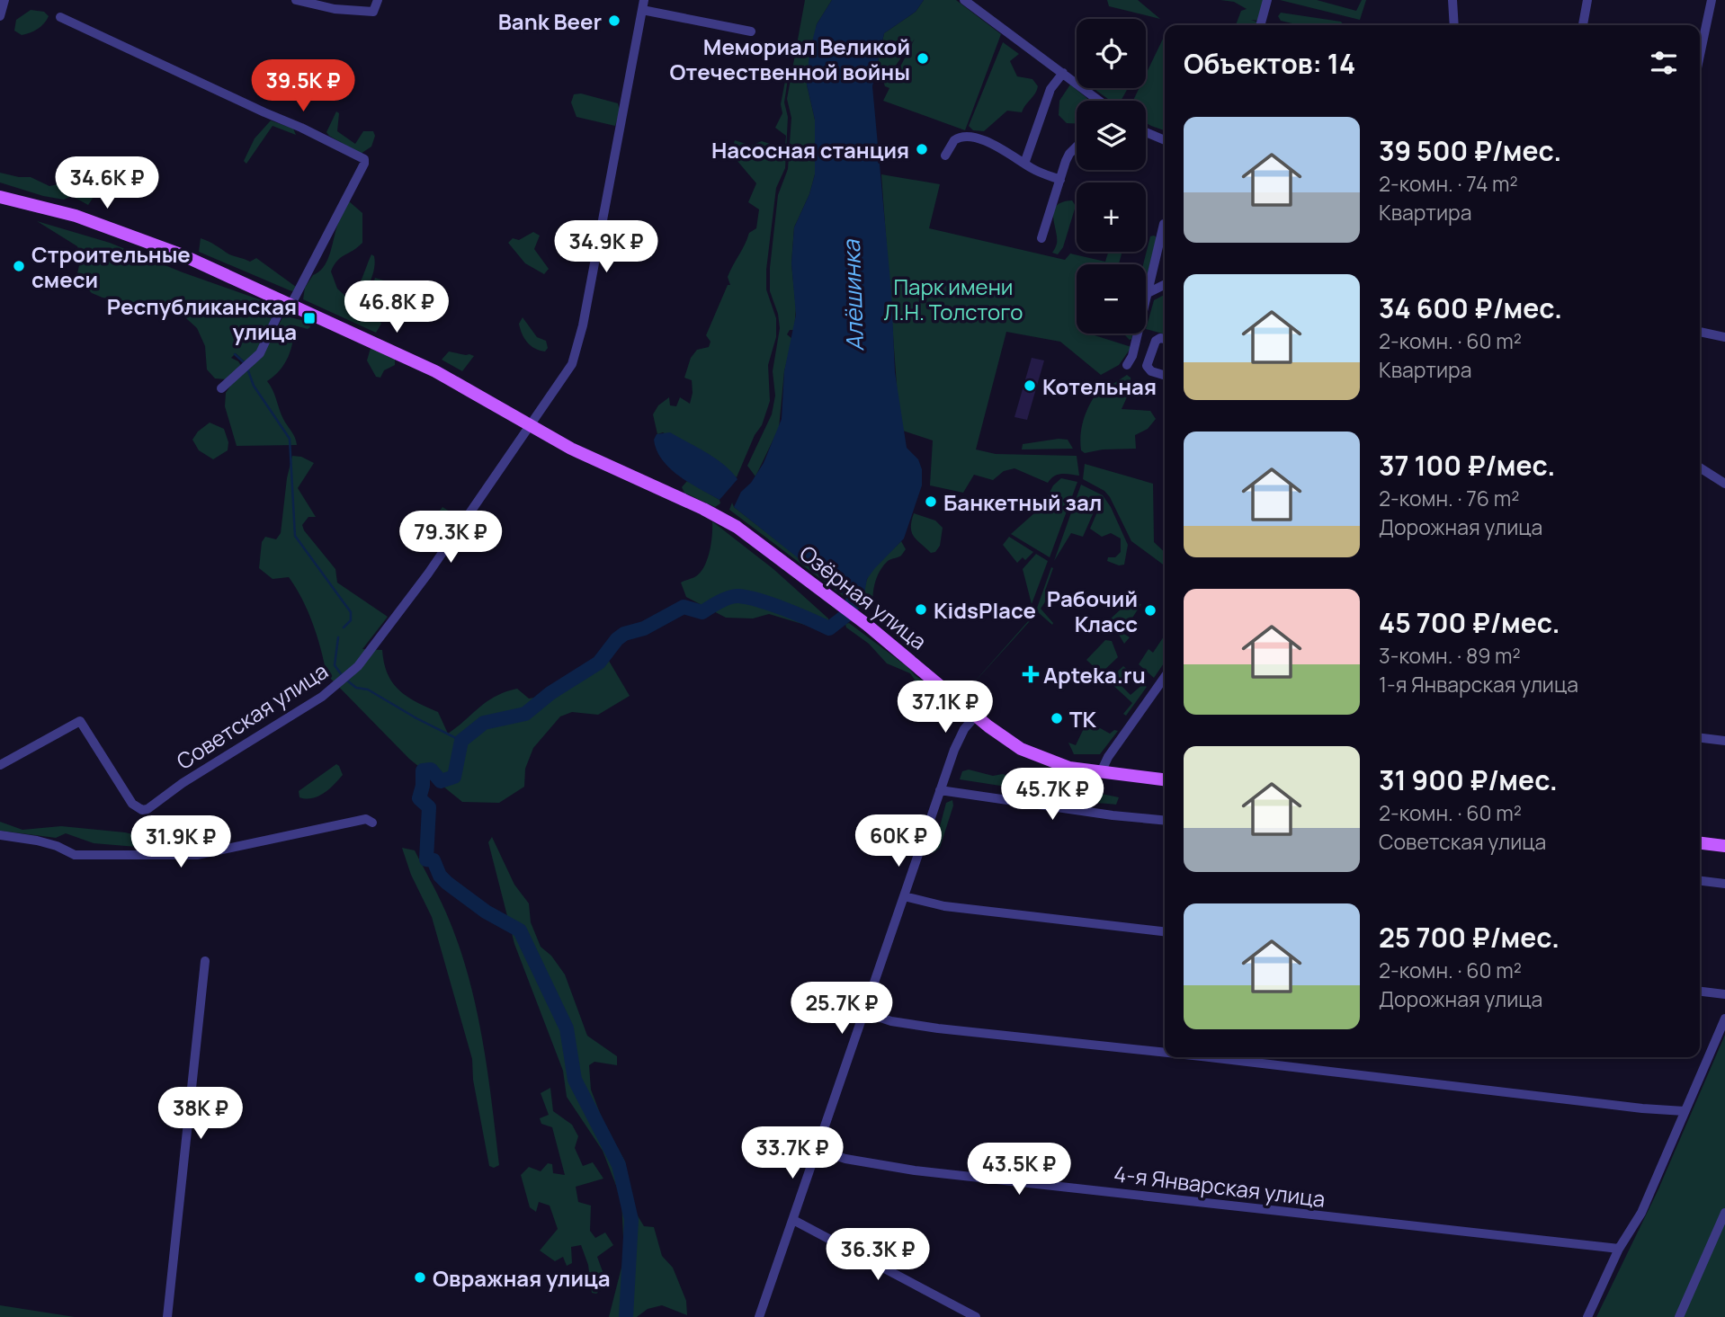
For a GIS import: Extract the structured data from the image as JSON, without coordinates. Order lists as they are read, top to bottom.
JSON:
{
  "streets": {
    "main road": ["Озёрная улица"],
    "street": ["Советская улица", "4-я Январская улица"]
  },
  "crossings": [
    ["Озёрная улица", "Советская улица"]
  ],
  "water": ["Алёшинка"],
  "parks": ["Парк имени Л.Н. Толстого"],
  "places": {
    "other": [
      "Bank Beer",
      "Мемориал Великой Отечественной войны",
      "Насосная станция",
      "Строительные смеси",
      "Котельная",
      "Банкетный зал",
      "KidsPlace",
      "Рабочий Класс",
      "ТК",
      "Овражная улица"
    ],
    "transit": ["Республиканская улица"],
    "health": ["Apteka.ru"]
  },
  "page": {
    "map_buttons": ["+", "−"],
    "heading": "Объектов: 14",
    "price": [
      "39.5K ₽",
      "34.6K ₽",
      "34.9K ₽",
      "46.8K ₽",
      "79.3K ₽",
      "37.1K ₽",
      "45.7K ₽",
      "60K ₽",
      "31.9K ₽",
      "25.7K ₽",
      "38K ₽",
      "33.7K ₽",
      "43.5K ₽",
      "36.3K ₽"
    ],
    "list": [
      {
        "name": "39 500 ₽/мес.",
        "note": "2-комн. · 74 m² · Квартира"
      },
      {
        "name": "34 600 ₽/мес.",
        "note": "2-комн. · 60 m² · Квартира"
      },
      {
        "name": "37 100 ₽/мес.",
        "note": "2-комн. · 76 m² · Дорожная улица"
      },
      {
        "name": "45 700 ₽/мес.",
        "note": "3-комн. · 89 m² · 1-я Январская улица"
      },
      {
        "name": "31 900 ₽/мес.",
        "note": "2-комн. · 60 m² · Советская улица"
      },
      {
        "name": "25 700 ₽/мес.",
        "note": "2-комн. · 60 m² · Дорожная улица"
      }
    ]
  }
}
